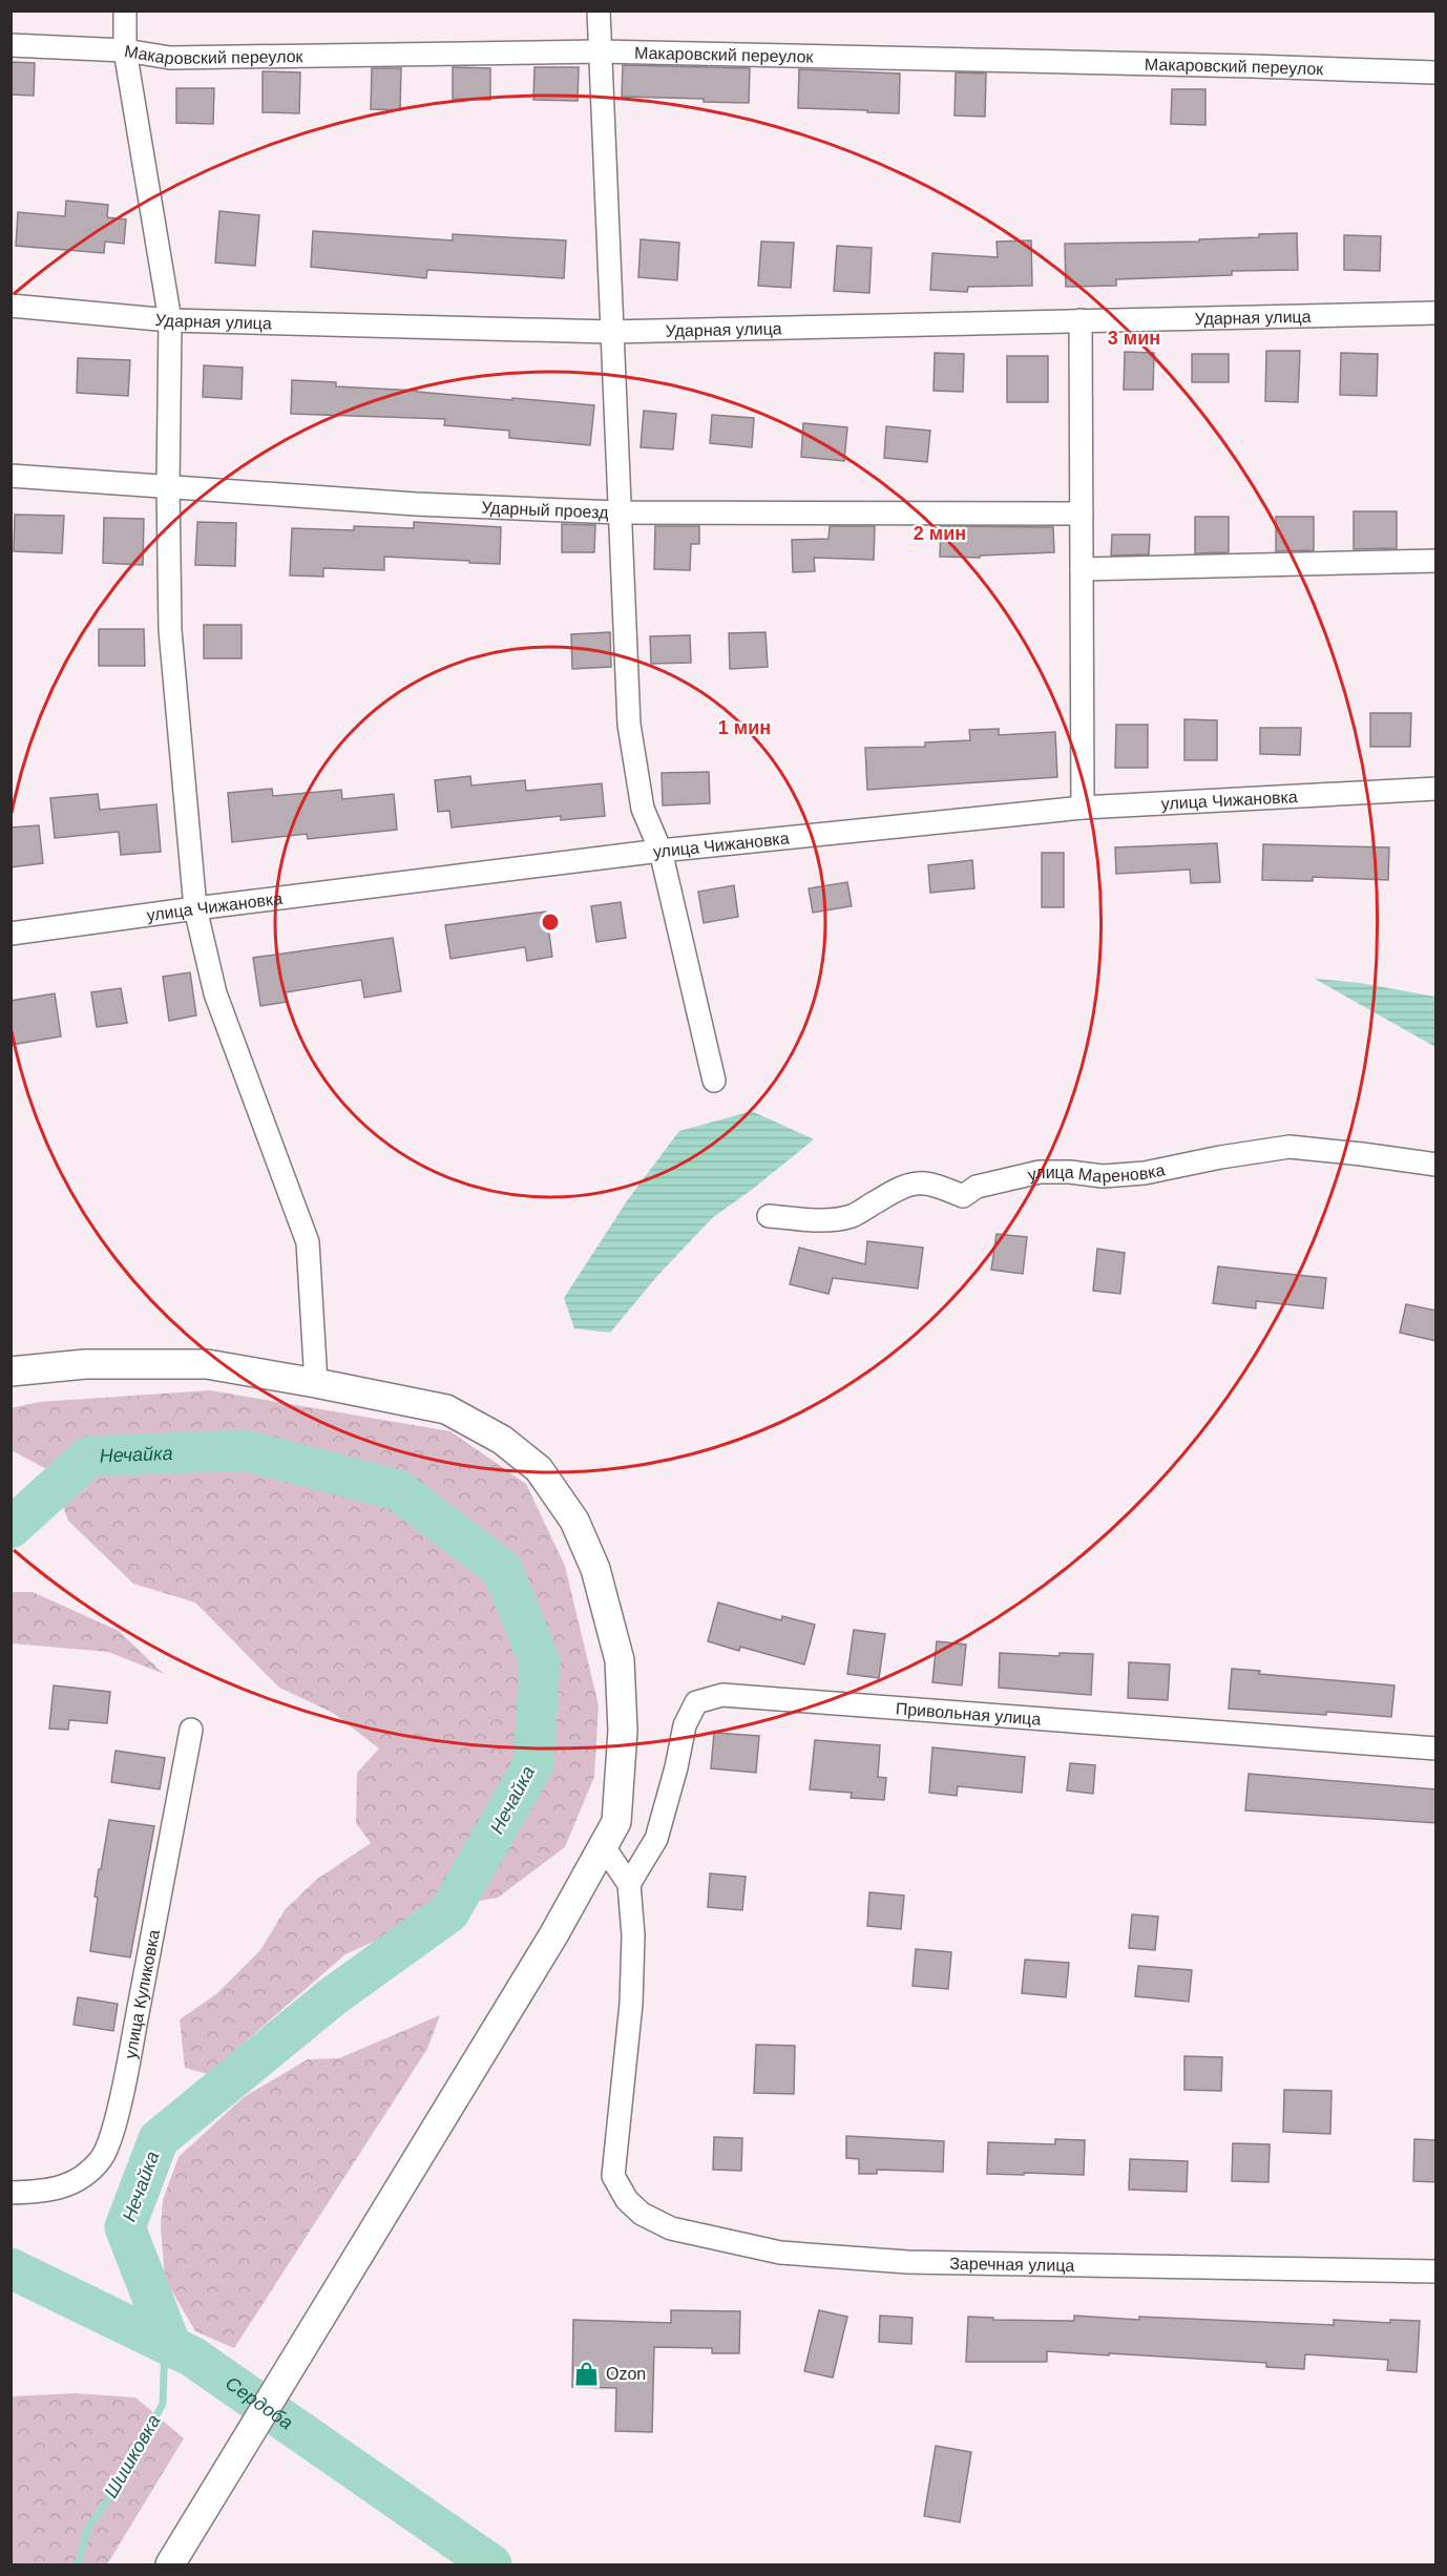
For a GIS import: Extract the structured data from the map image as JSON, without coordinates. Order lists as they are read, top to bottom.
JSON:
{
  "streets": {
    "street": [
      "Макаровский переулок",
      "Ударная улица",
      "Ударный проезд",
      "улица Чижановка",
      "улица Мареновка",
      "Привольная улица",
      "улица Куликовка",
      "Заречная улица"
    ]
  },
  "crossings": [
    ["Привольная улица", "Заречная улица"]
  ],
  "water": ["Нечайка", "Сердоба", "Шишковка"],
  "places": {
    "shop": ["Ozon"]
  },
  "rings": ["3 мин", "2 мин", "1 мин"]
}
